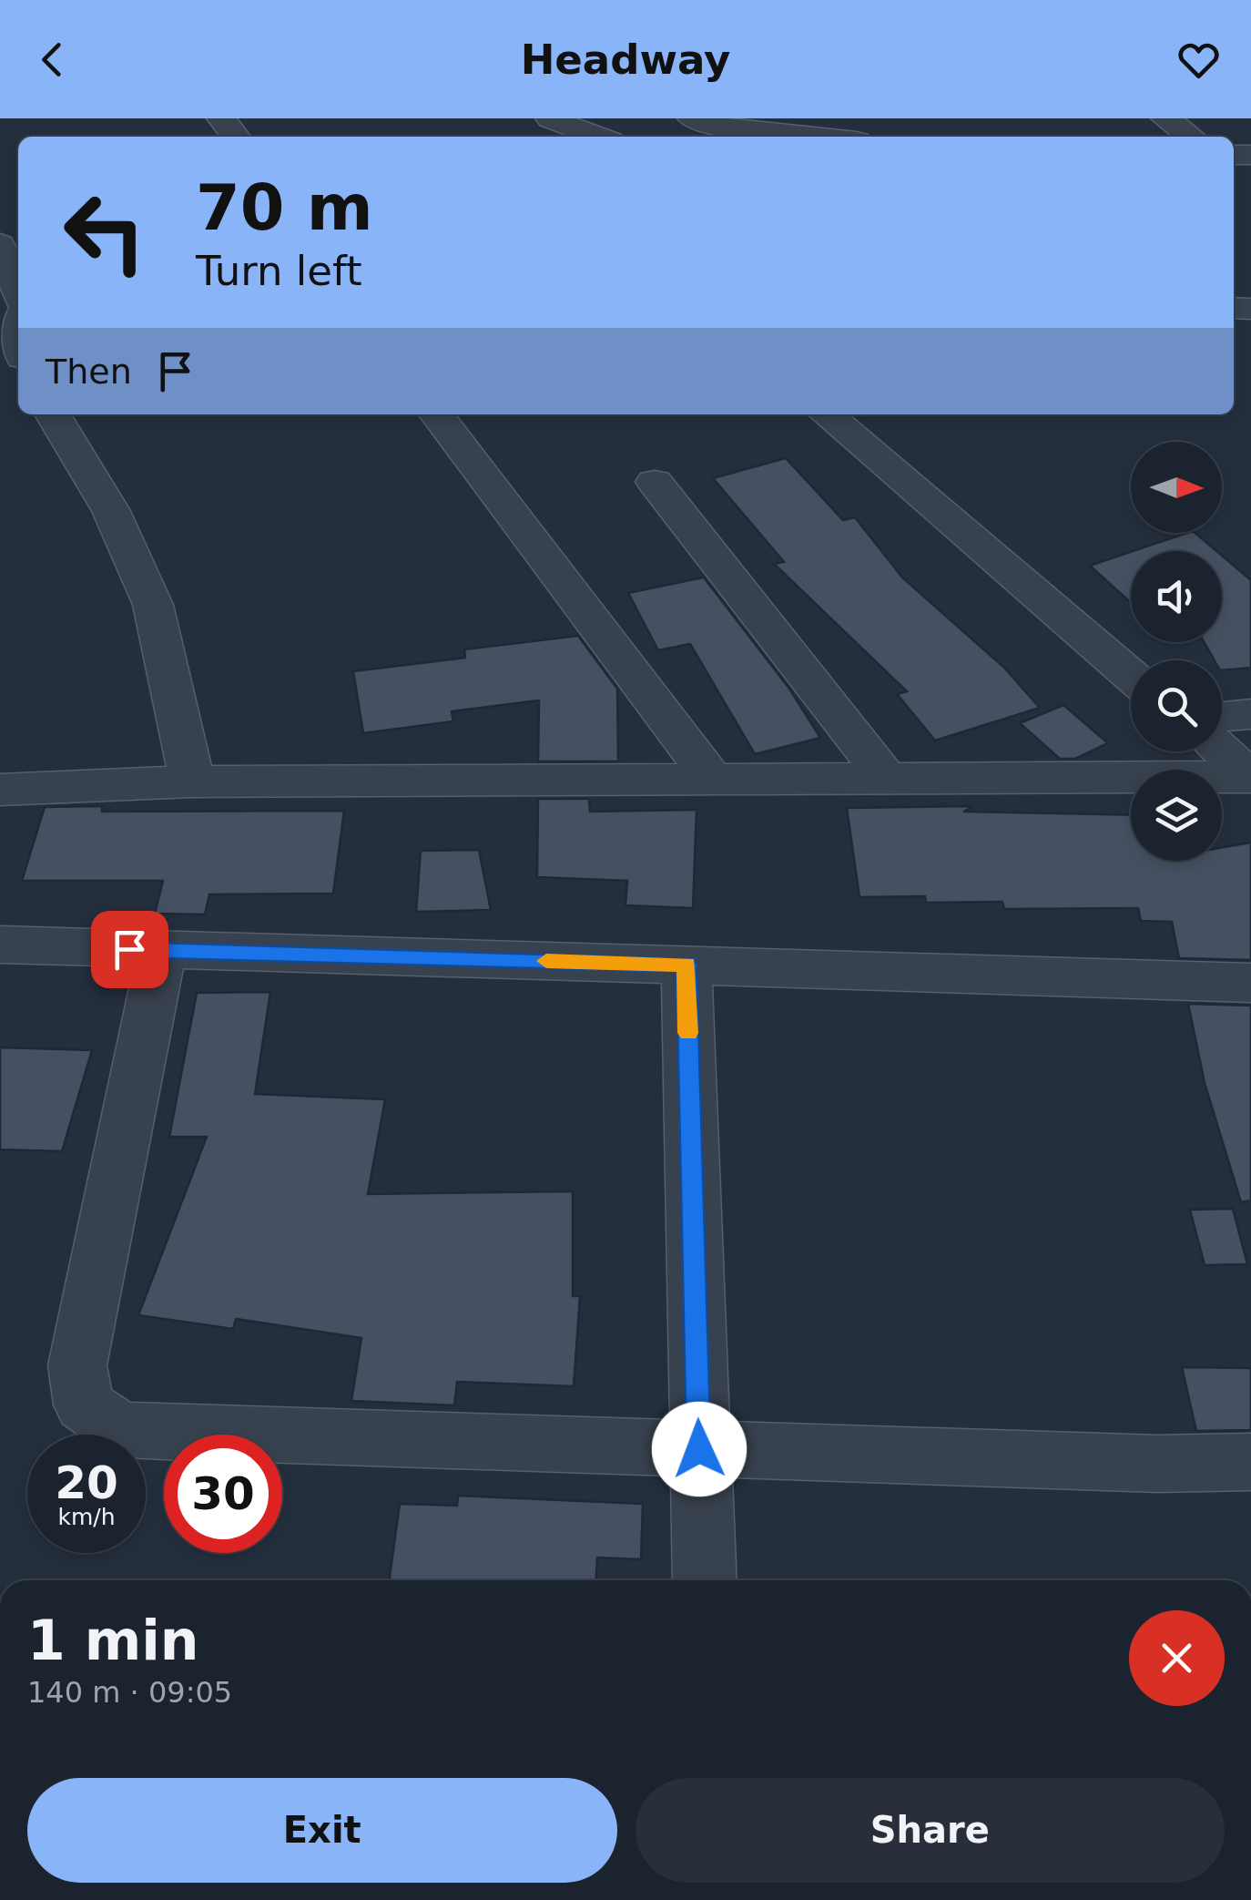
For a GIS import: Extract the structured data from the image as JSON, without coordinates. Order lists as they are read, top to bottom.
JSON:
{
  "north": "right",
  "page": {
    "header": "Headway",
    "turn": ["70 m", "Turn left"],
    "then": "Then",
    "speed": "20 km/h",
    "limit": "30",
    "heading": ["1 min", "140 m · 09:05"],
    "buttons": ["Exit", "Share"]
  }
}
